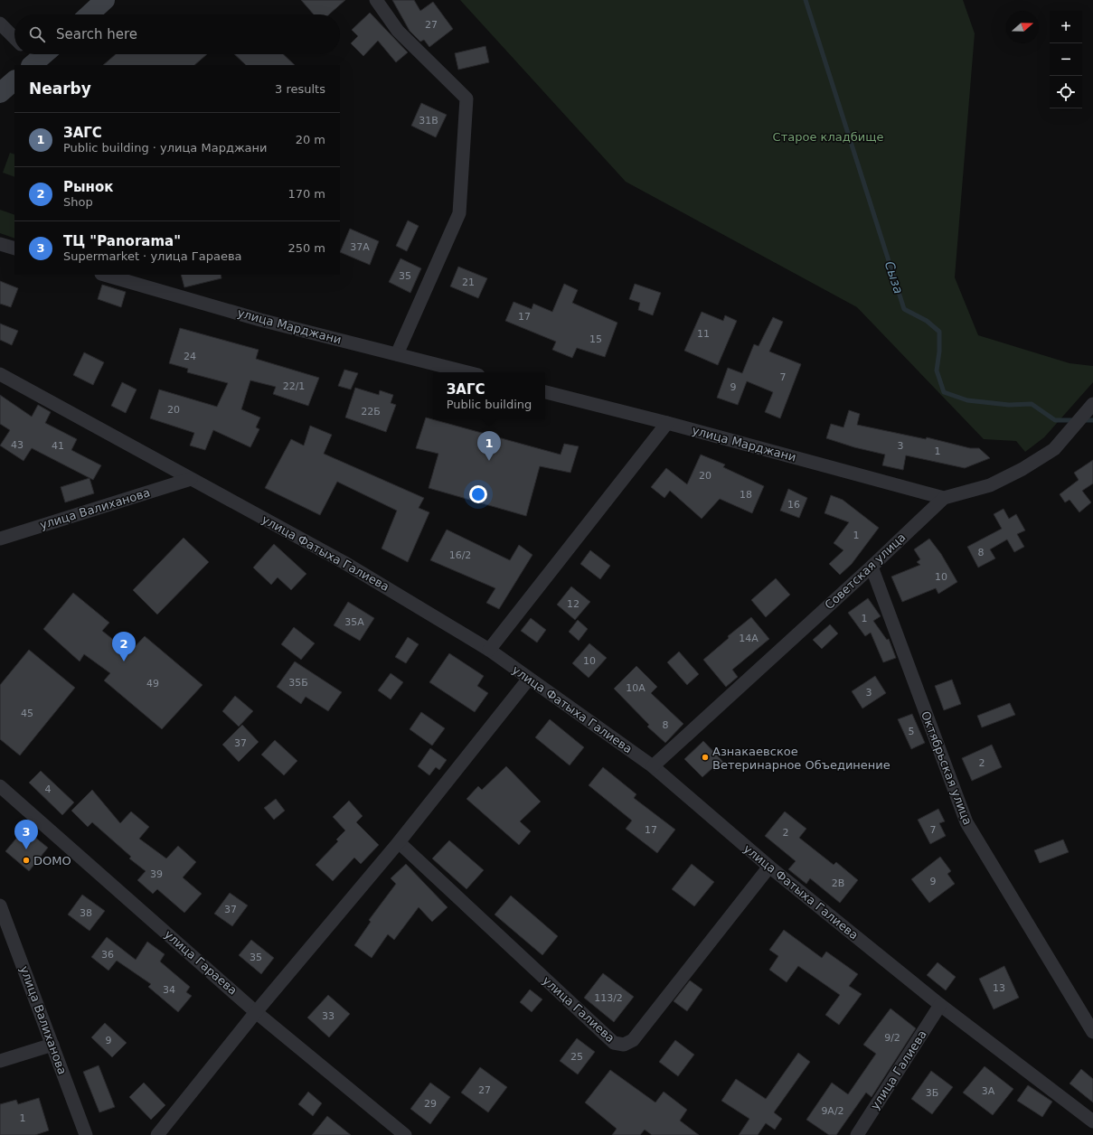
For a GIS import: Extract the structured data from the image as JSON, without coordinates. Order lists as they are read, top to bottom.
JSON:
{
  "streets": {
    "street": [
      "улица Марджани",
      "улица Валиханова",
      "улица Фатыха Галиева",
      "Советская улица",
      "Октябрьская улица",
      "улица Гараева",
      "улица Галиева"
    ]
  },
  "crossings": [
    ["улица Марджани", "Советская улица"],
    ["улица Валиханова", "улица Фатыха Галиева"],
    ["улица Фатыха Галиева", "Советская улица"],
    ["улица Фатыха Галиева", "улица Галиева"],
    ["Советская улица", "Октябрьская улица"]
  ],
  "water": ["Сыза"],
  "parks": ["Старое кладбище"],
  "places": ["Азнакаевское Ветеринарное Объединение", "DOMO"],
  "house_numbers": [
    "27",
    "31В",
    "37А",
    "35",
    "21",
    "17",
    "11",
    "15",
    "24",
    "7",
    "22/1",
    "9",
    "20",
    "22Б",
    "43",
    "41",
    "3",
    "1",
    "20",
    "18",
    "16",
    "1",
    "8",
    "16/2",
    "10",
    "12",
    "1",
    "35А",
    "14А",
    "10",
    "35Б",
    "49",
    "10А",
    "3",
    "45",
    "8",
    "5",
    "37",
    "2",
    "4",
    "17",
    "7",
    "2",
    "39",
    "9",
    "2В",
    "37",
    "38",
    "36",
    "35",
    "13",
    "34",
    "113/2",
    "33",
    "9/2",
    "9",
    "25",
    "27",
    "3А",
    "3Б",
    "29",
    "9А/2",
    "1"
  ],
  "north": "right",
  "page": {
    "map_buttons": ["+", "−"],
    "search": "Search here",
    "heading": ["Nearby", "3 results"],
    "list": [
      {
        "mark": "1",
        "name": "ЗАГС",
        "note": "Public building · улица Марджани",
        "value": "20 m"
      },
      {
        "mark": "2",
        "name": "Рынок",
        "note": "Shop",
        "value": "170 m"
      },
      {
        "mark": "3",
        "name": "ТЦ \"Panorama\"",
        "note": "Supermarket · улица Гараева",
        "value": "250 m"
      }
    ],
    "popup": ["ЗАГС", "Public building"],
    "pins": ["1", "2", "3"]
  }
}
